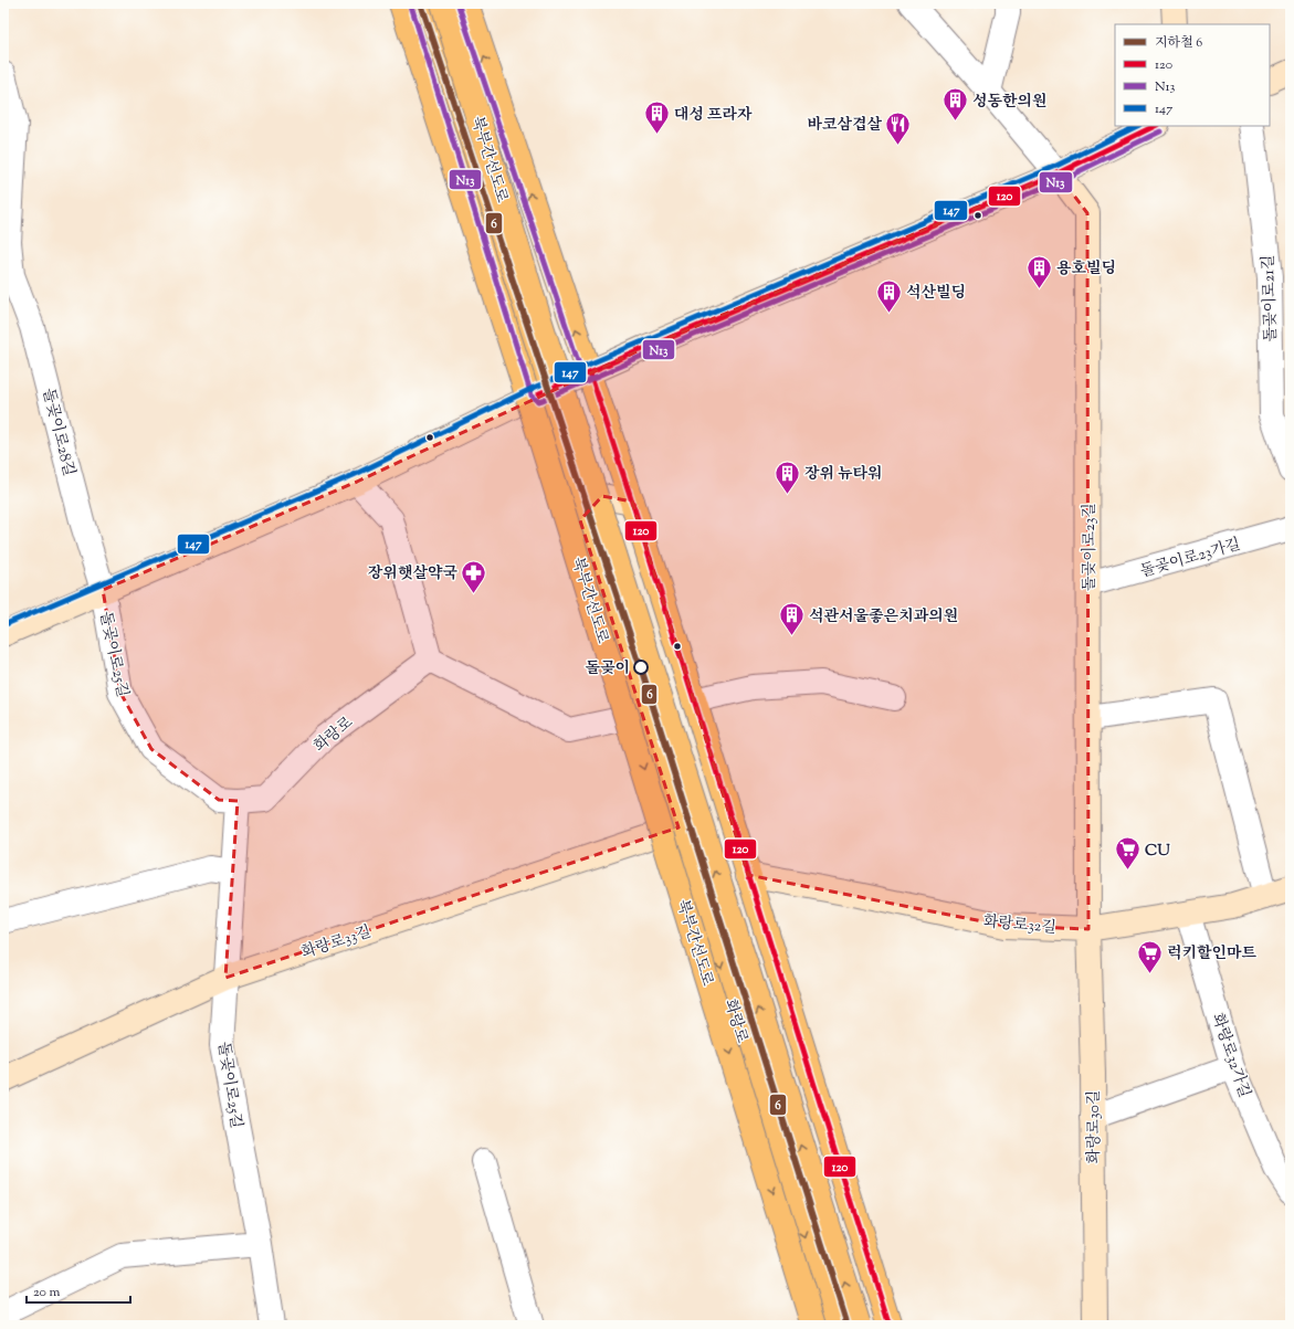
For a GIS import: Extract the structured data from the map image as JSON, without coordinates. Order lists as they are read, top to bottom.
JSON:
{
  "streets": {
    "main road": ["북부간선도로", "화랑로"],
    "street": [
      "돌곶이로21길",
      "돌곶이로28길",
      "돌곶이로23길",
      "돌곶이로23가길",
      "돌곶이로25길",
      "화랑로32길",
      "화랑로33길",
      "화랑로32가길",
      "화랑로30길"
    ]
  },
  "crossings": [
    ["돌곶이로28길", "돌곶이로25길"],
    ["돌곶이로23길", "돌곶이로23가길"],
    ["돌곶이로23길", "화랑로32길"],
    ["돌곶이로23길", "화랑로30길"],
    ["돌곶이로25길", "화랑로"],
    ["돌곶이로25길", "화랑로33길"],
    ["화랑로", "화랑로33길"],
    ["화랑로32길", "화랑로32가길"],
    ["화랑로32길", "화랑로30길"]
  ],
  "places": {
    "building": [
      "성동한의원",
      "대성 프라자",
      "용호빌딩",
      "석산빌딩",
      "장위 뉴타워",
      "석관서울좋은치과의원"
    ],
    "restaurant": ["바코삼겹살"],
    "pharmacy": ["장위햇살약국"],
    "other": ["돌곶이"],
    "supermarket": ["CU", "럭키할인마트"]
  },
  "lines": [
    "metro line 6",
    "transit line N13",
    "transit line 120",
    "transit line 147"
  ],
  "legend": [
    "지하철 6",
    "120",
    "N13",
    "147"
  ],
  "scale_bar": "20 m"
}
